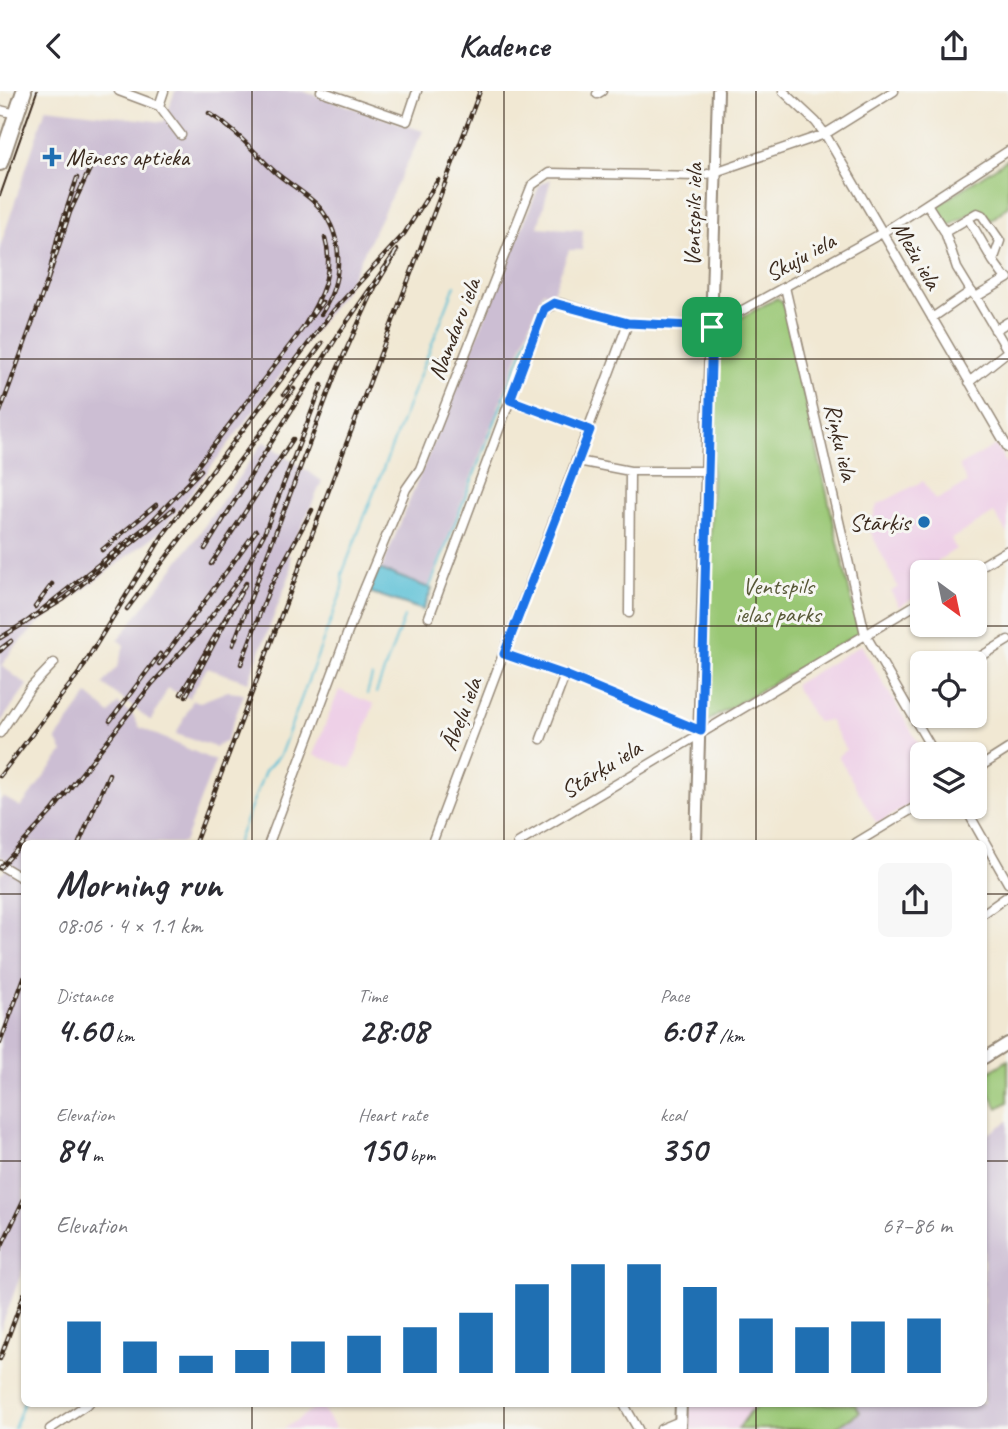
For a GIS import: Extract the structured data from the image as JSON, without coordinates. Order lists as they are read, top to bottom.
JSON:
{
  "streets": {
    "street": [
      "Ventspils iela",
      "Mežu iela",
      "Skuju iela",
      "Namdaru iela",
      "Riņķu iela",
      "Ābeļu iela",
      "Stārķu iela"
    ]
  },
  "crossings": [
    ["Ventspils iela", "Skuju iela"],
    ["Ventspils iela", "Namdaru iela"],
    ["Ventspils iela", "Stārķu iela"],
    ["Mežu iela", "Skuju iela"],
    ["Mežu iela", "Namdaru iela"],
    ["Skuju iela", "Riņķu iela"],
    ["Riņķu iela", "Stārķu iela"]
  ],
  "parks": ["Ventspils ielas parks"],
  "places": {
    "health": ["Mēness aptieka"],
    "other": ["Stārķis"]
  },
  "north": "bottom right",
  "page": {
    "header": "Kadence",
    "heading": ["Morning run", "08:06 · 4 × 1.1 km"],
    "stats": [
      ["Distance", "4.60 km"],
      ["Time", "28:08"],
      ["Pace", "6:07 /km"],
      ["Elevation", "84 m"],
      ["Heart rate", "150 bpm"],
      ["kcal", "350"]
    ],
    "chart": ["Elevation", "67–86 m"]
  }
}
